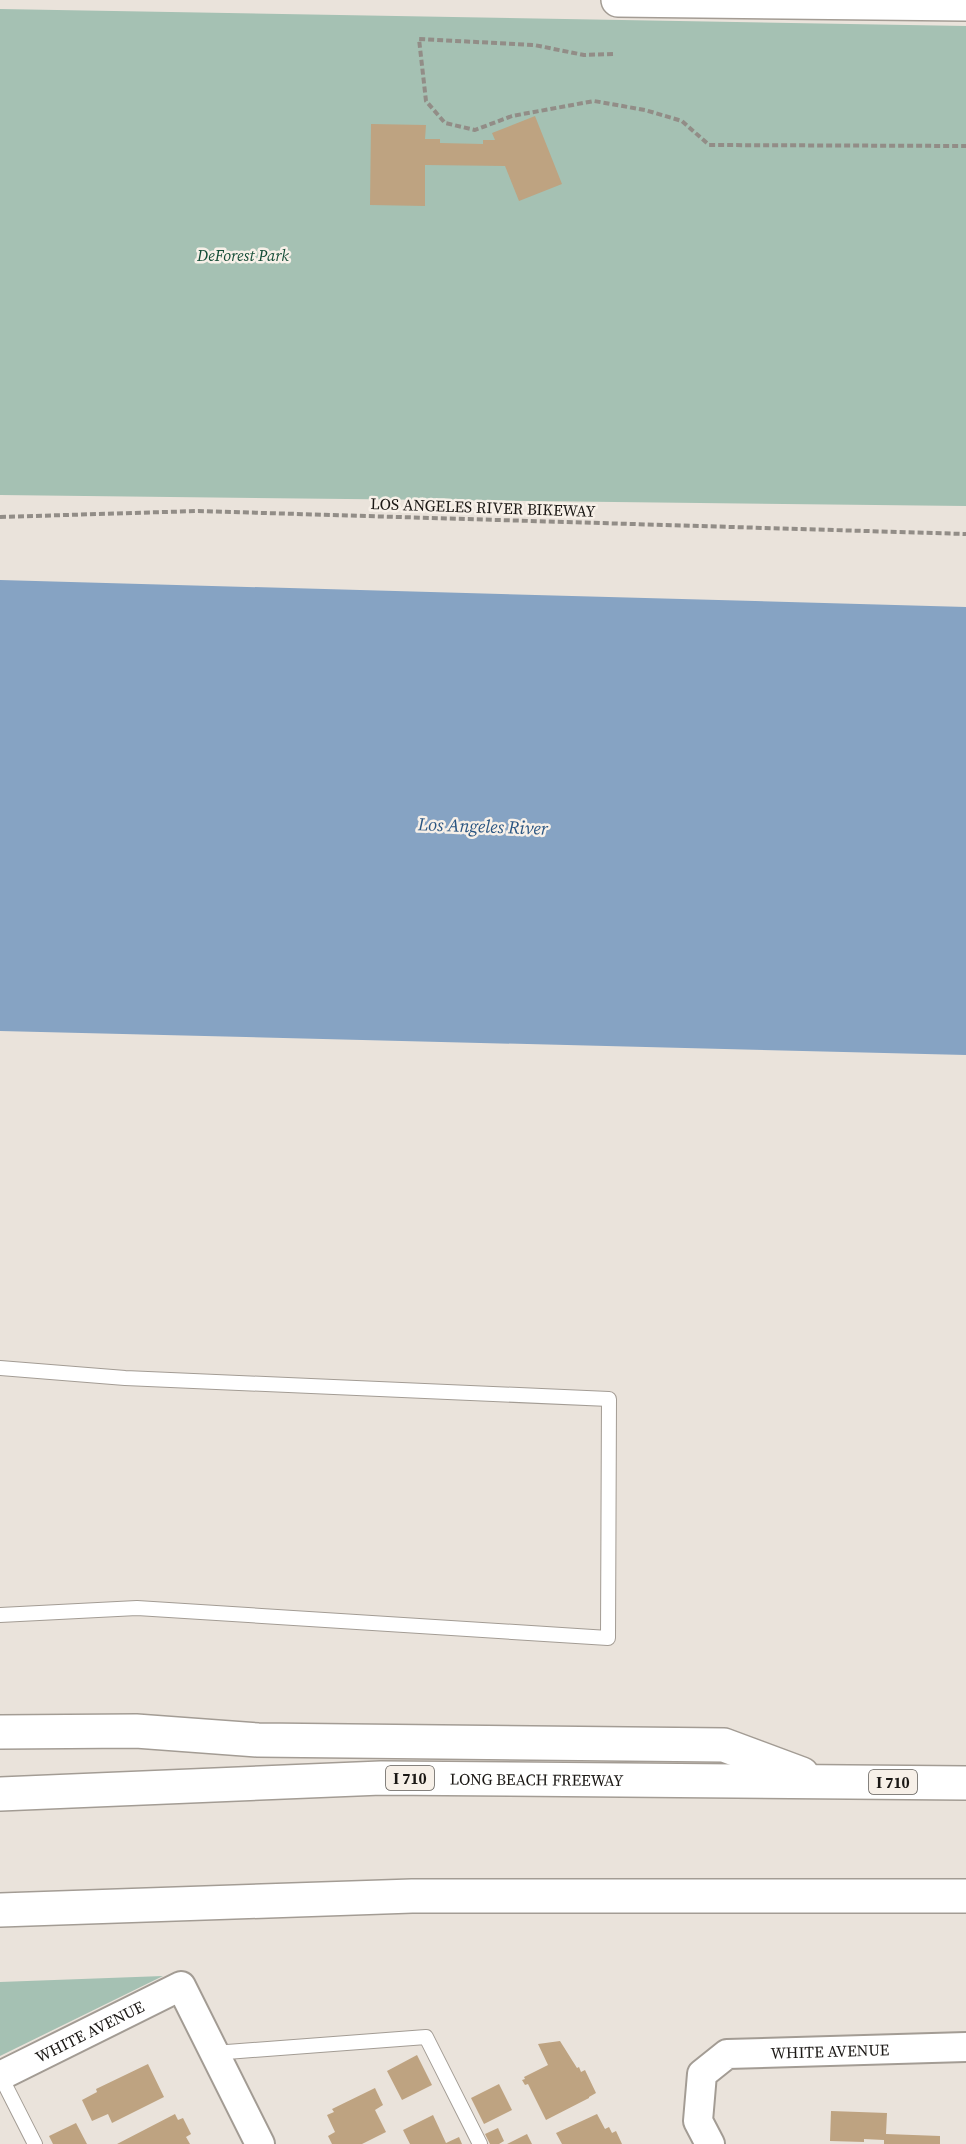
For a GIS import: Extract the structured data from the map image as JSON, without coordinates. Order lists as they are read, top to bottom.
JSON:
{
  "streets": {
    "main road": ["I 710", "LONG BEACH FREEWAY"],
    "street": ["WHITE AVENUE"],
    "path": ["LOS ANGELES RIVER BIKEWAY"]
  },
  "water": ["Los Angeles River"],
  "parks": ["DeForest Park"]
}
